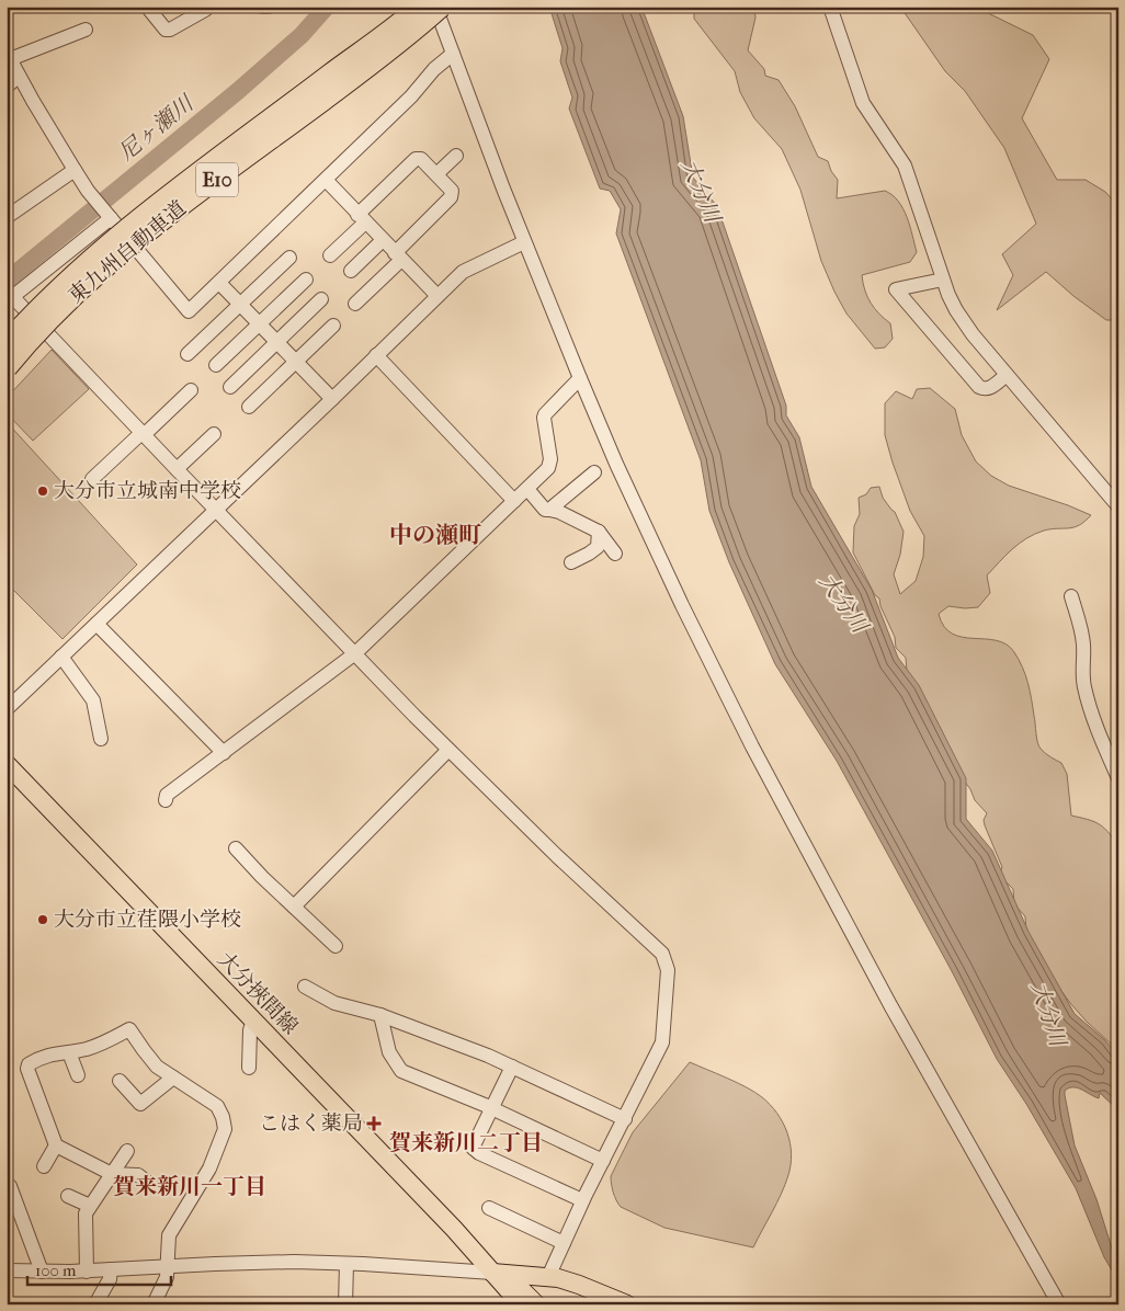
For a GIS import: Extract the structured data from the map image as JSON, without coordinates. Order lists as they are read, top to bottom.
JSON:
{
  "streets": {
    "highway": ["E10", "東九州自動車道"],
    "main road": ["大分挾間線"]
  },
  "districts": ["中の瀬町", "賀来新川二丁目", "賀来新川一丁目"],
  "water": ["尼ヶ瀬川", "大分川"],
  "places": {
    "other": ["大分市立城南中学校", "大分市立荏隈小学校"],
    "health": ["こはく薬局"]
  },
  "scale_bar": "100 m"
}
